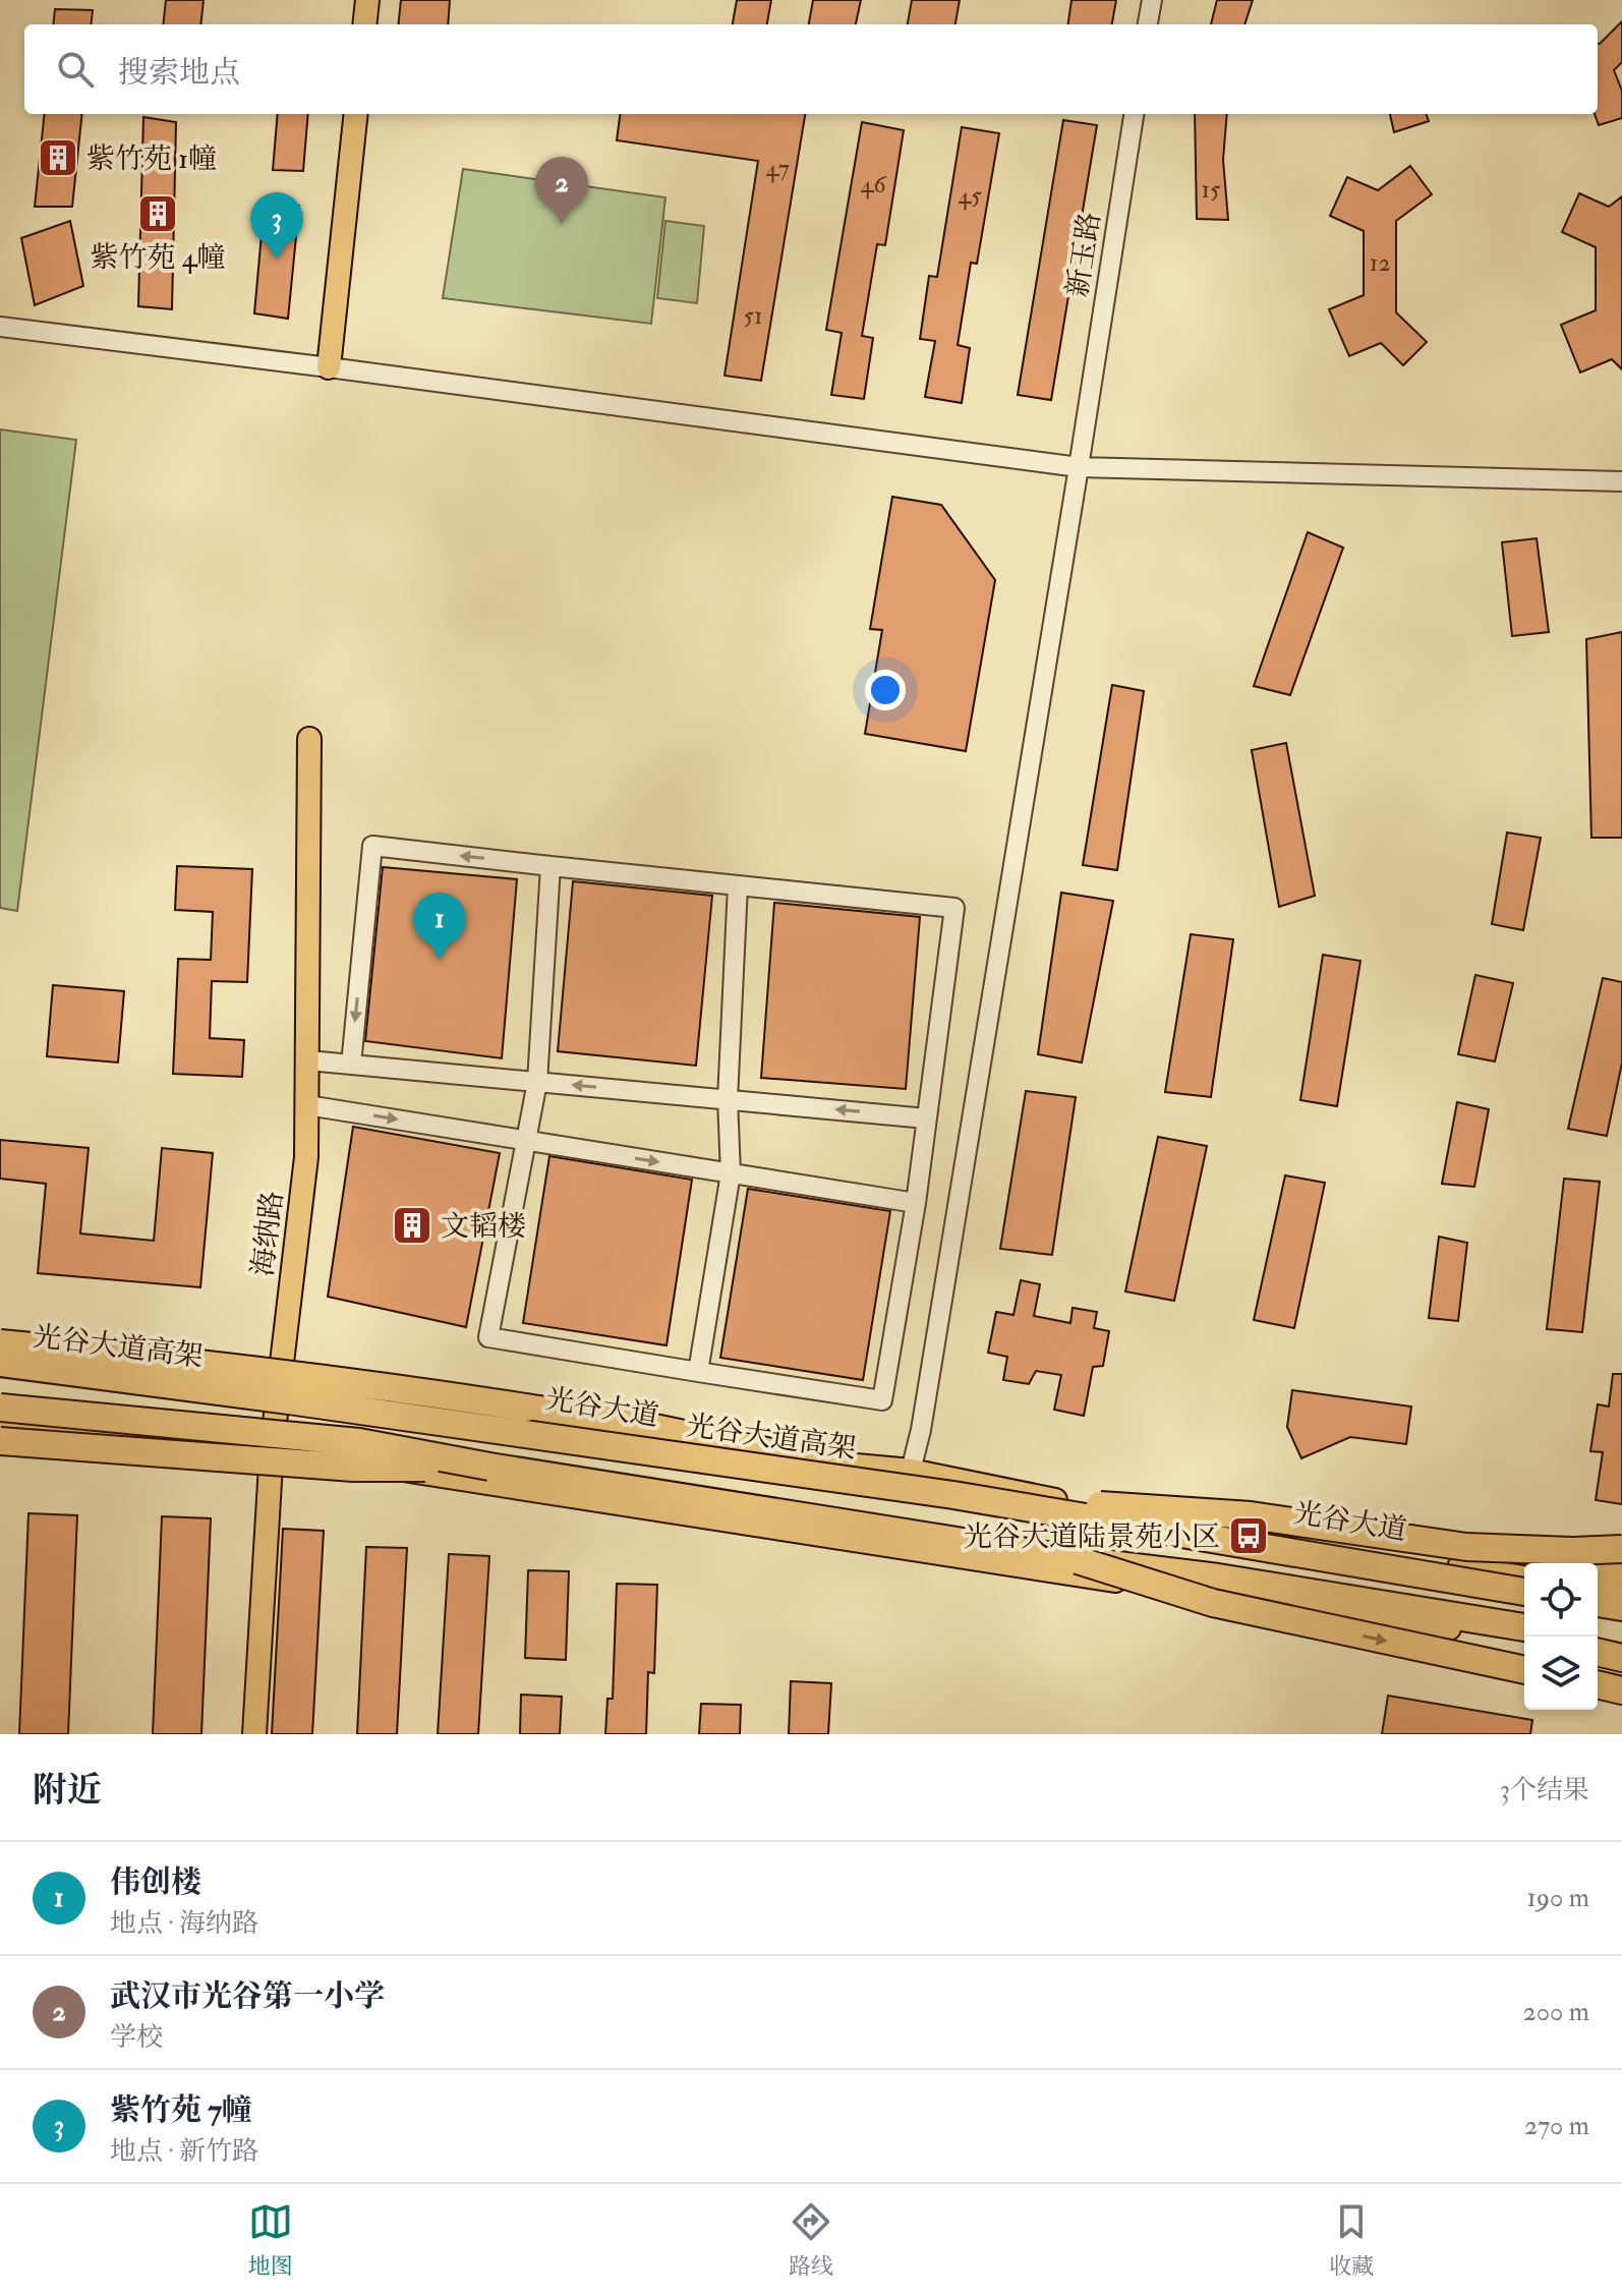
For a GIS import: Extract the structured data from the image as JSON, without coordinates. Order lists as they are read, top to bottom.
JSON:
{
  "streets": {
    "highway": ["光谷大道高架"],
    "main road": ["海纳路", "光谷大道"],
    "street": ["新玉路"]
  },
  "crossings": [
    ["新玉路", "光谷大道"],
    ["海纳路", "光谷大道"],
    ["光谷大道高架", "光谷大道"]
  ],
  "places": {
    "building": ["紫竹苑 1幢", "紫竹苑 4幢", "文韬楼"],
    "bus stop": ["光谷大道陆景苑小区"]
  },
  "house_numbers": [
    "47",
    "46",
    "15",
    "45",
    "12",
    "51"
  ],
  "page": {
    "search": "搜索地点",
    "pins": ["2", "3", "1"],
    "heading": ["附近", "3个结果"],
    "list": [
      {
        "mark": "1",
        "name": "伟创楼",
        "note": "地点 · 海纳路",
        "value": "190 m"
      },
      {
        "mark": "2",
        "name": "武汉市光谷第一小学",
        "note": "学校",
        "value": "200 m"
      },
      {
        "mark": "3",
        "name": "紫竹苑 7幢",
        "note": "地点 · 新竹路",
        "value": "270 m"
      }
    ],
    "nav": ["地图", "路线", "收藏"]
  }
}
